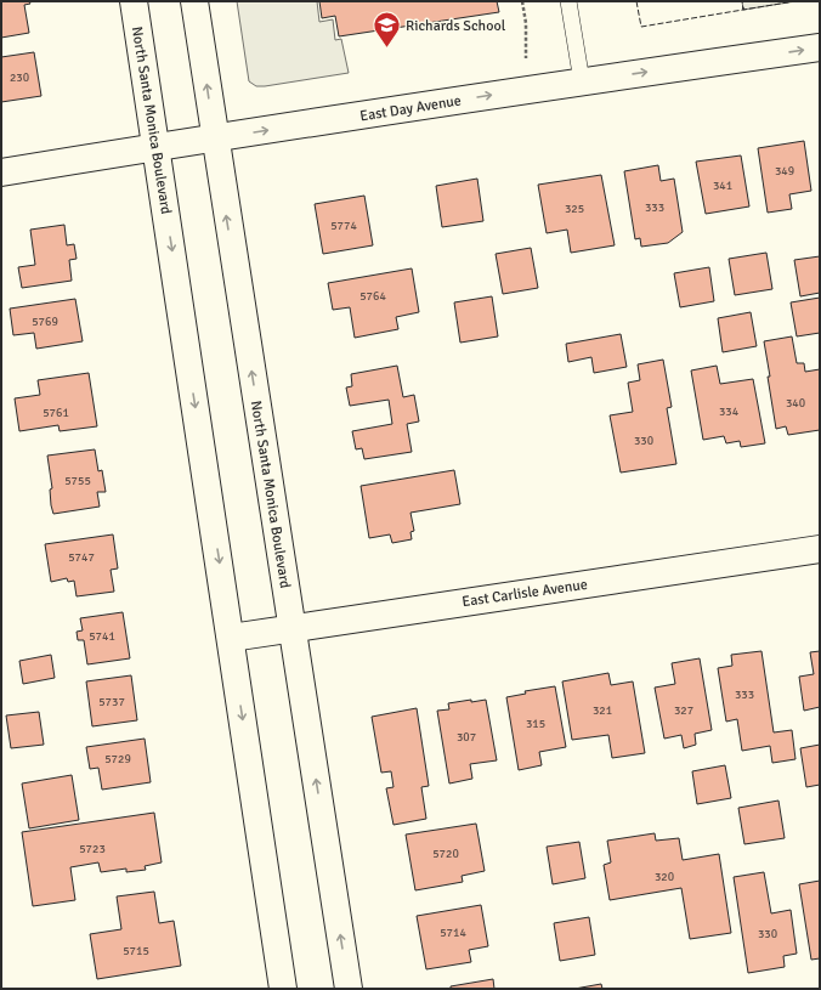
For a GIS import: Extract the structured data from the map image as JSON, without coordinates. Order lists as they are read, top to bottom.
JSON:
{
  "streets": {
    "street": ["East Day Avenue", "North Santa Monica Boulevard", "East Carlisle Avenue"]
  },
  "crossings": [
    ["East Day Avenue", "North Santa Monica Boulevard"],
    ["North Santa Monica Boulevard", "East Carlisle Avenue"]
  ],
  "one_way": ["East Day Avenue"],
  "places": {
    "school or university": ["Richards School"]
  },
  "house_numbers": [
    "230",
    "349",
    "341",
    "333",
    "325",
    "5774",
    "5764",
    "5769",
    "340",
    "334",
    "5761",
    "330",
    "5755",
    "5747",
    "5741",
    "333",
    "5737",
    "321",
    "327",
    "315",
    "307",
    "5729",
    "5723",
    "5720",
    "320",
    "5714",
    "330",
    "5715"
  ]
}
